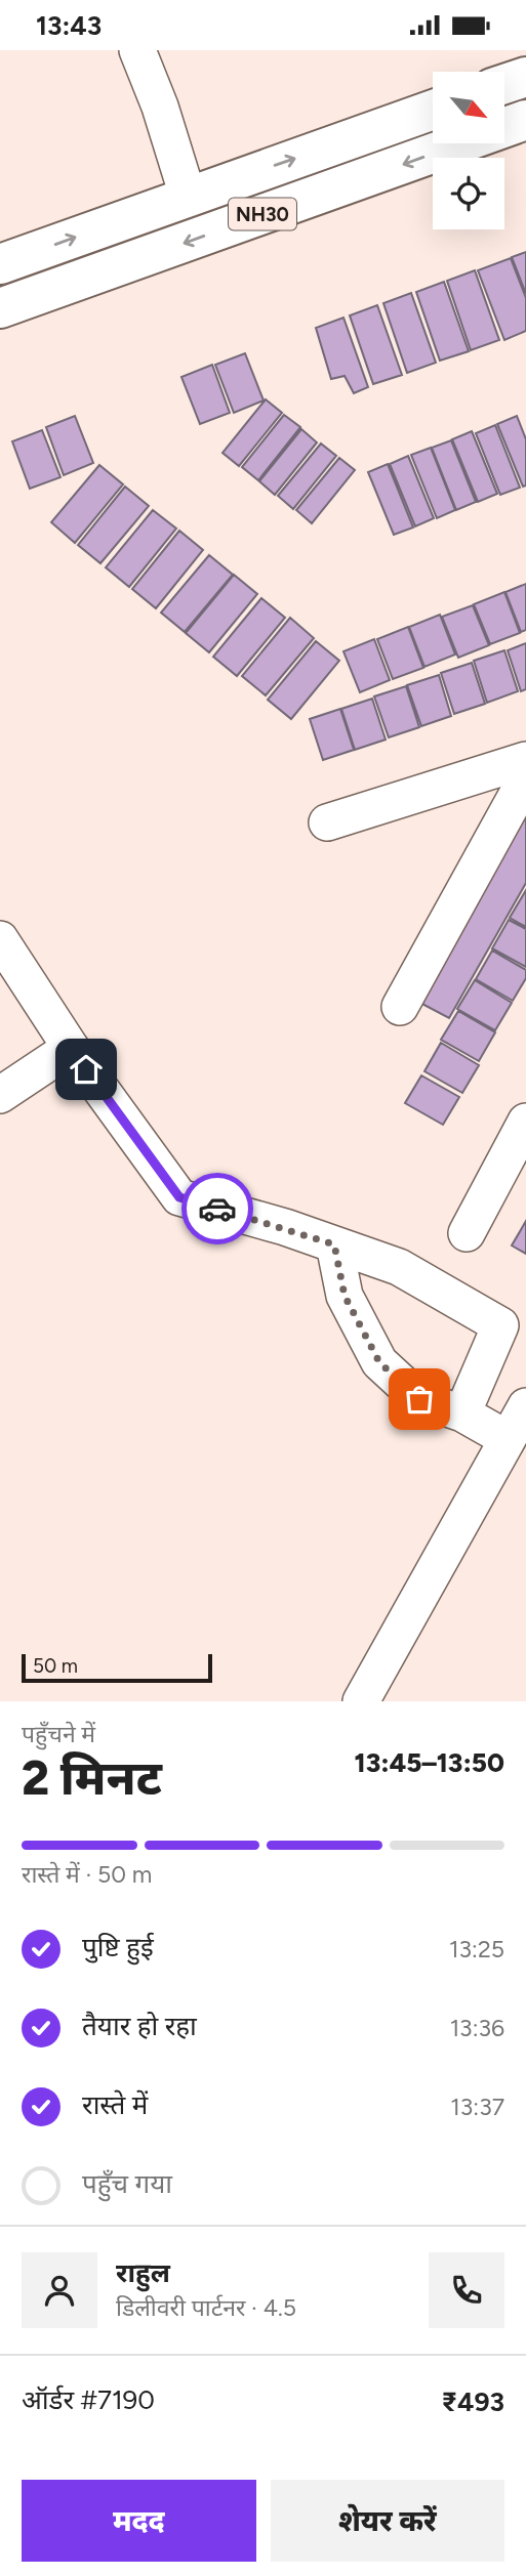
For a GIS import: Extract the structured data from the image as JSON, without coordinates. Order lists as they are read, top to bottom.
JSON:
{
  "streets": {
    "highway": ["NH30"]
  },
  "scale_bar": "50 m",
  "north": "bottom right",
  "page": {
    "status": "13:43",
    "scale": "50 m",
    "heading": ["2 मिनट", "पहुँचने में", "13:45–13:50"],
    "panel": [
      "राहुल",
      "डिलीवरी पार्टनर · 4.5",
      "ऑर्डर #7190",
      "₹493"
    ],
    "bar": "रास्ते में · 50 m",
    "list": [
      ["पुष्टि हुई", "13:25"],
      ["तैयार हो रहा", "13:36"],
      ["रास्ते में", "13:37"],
      "पहुँच गया"
    ],
    "buttons": ["मदद", "शेयर करें"]
  }
}
